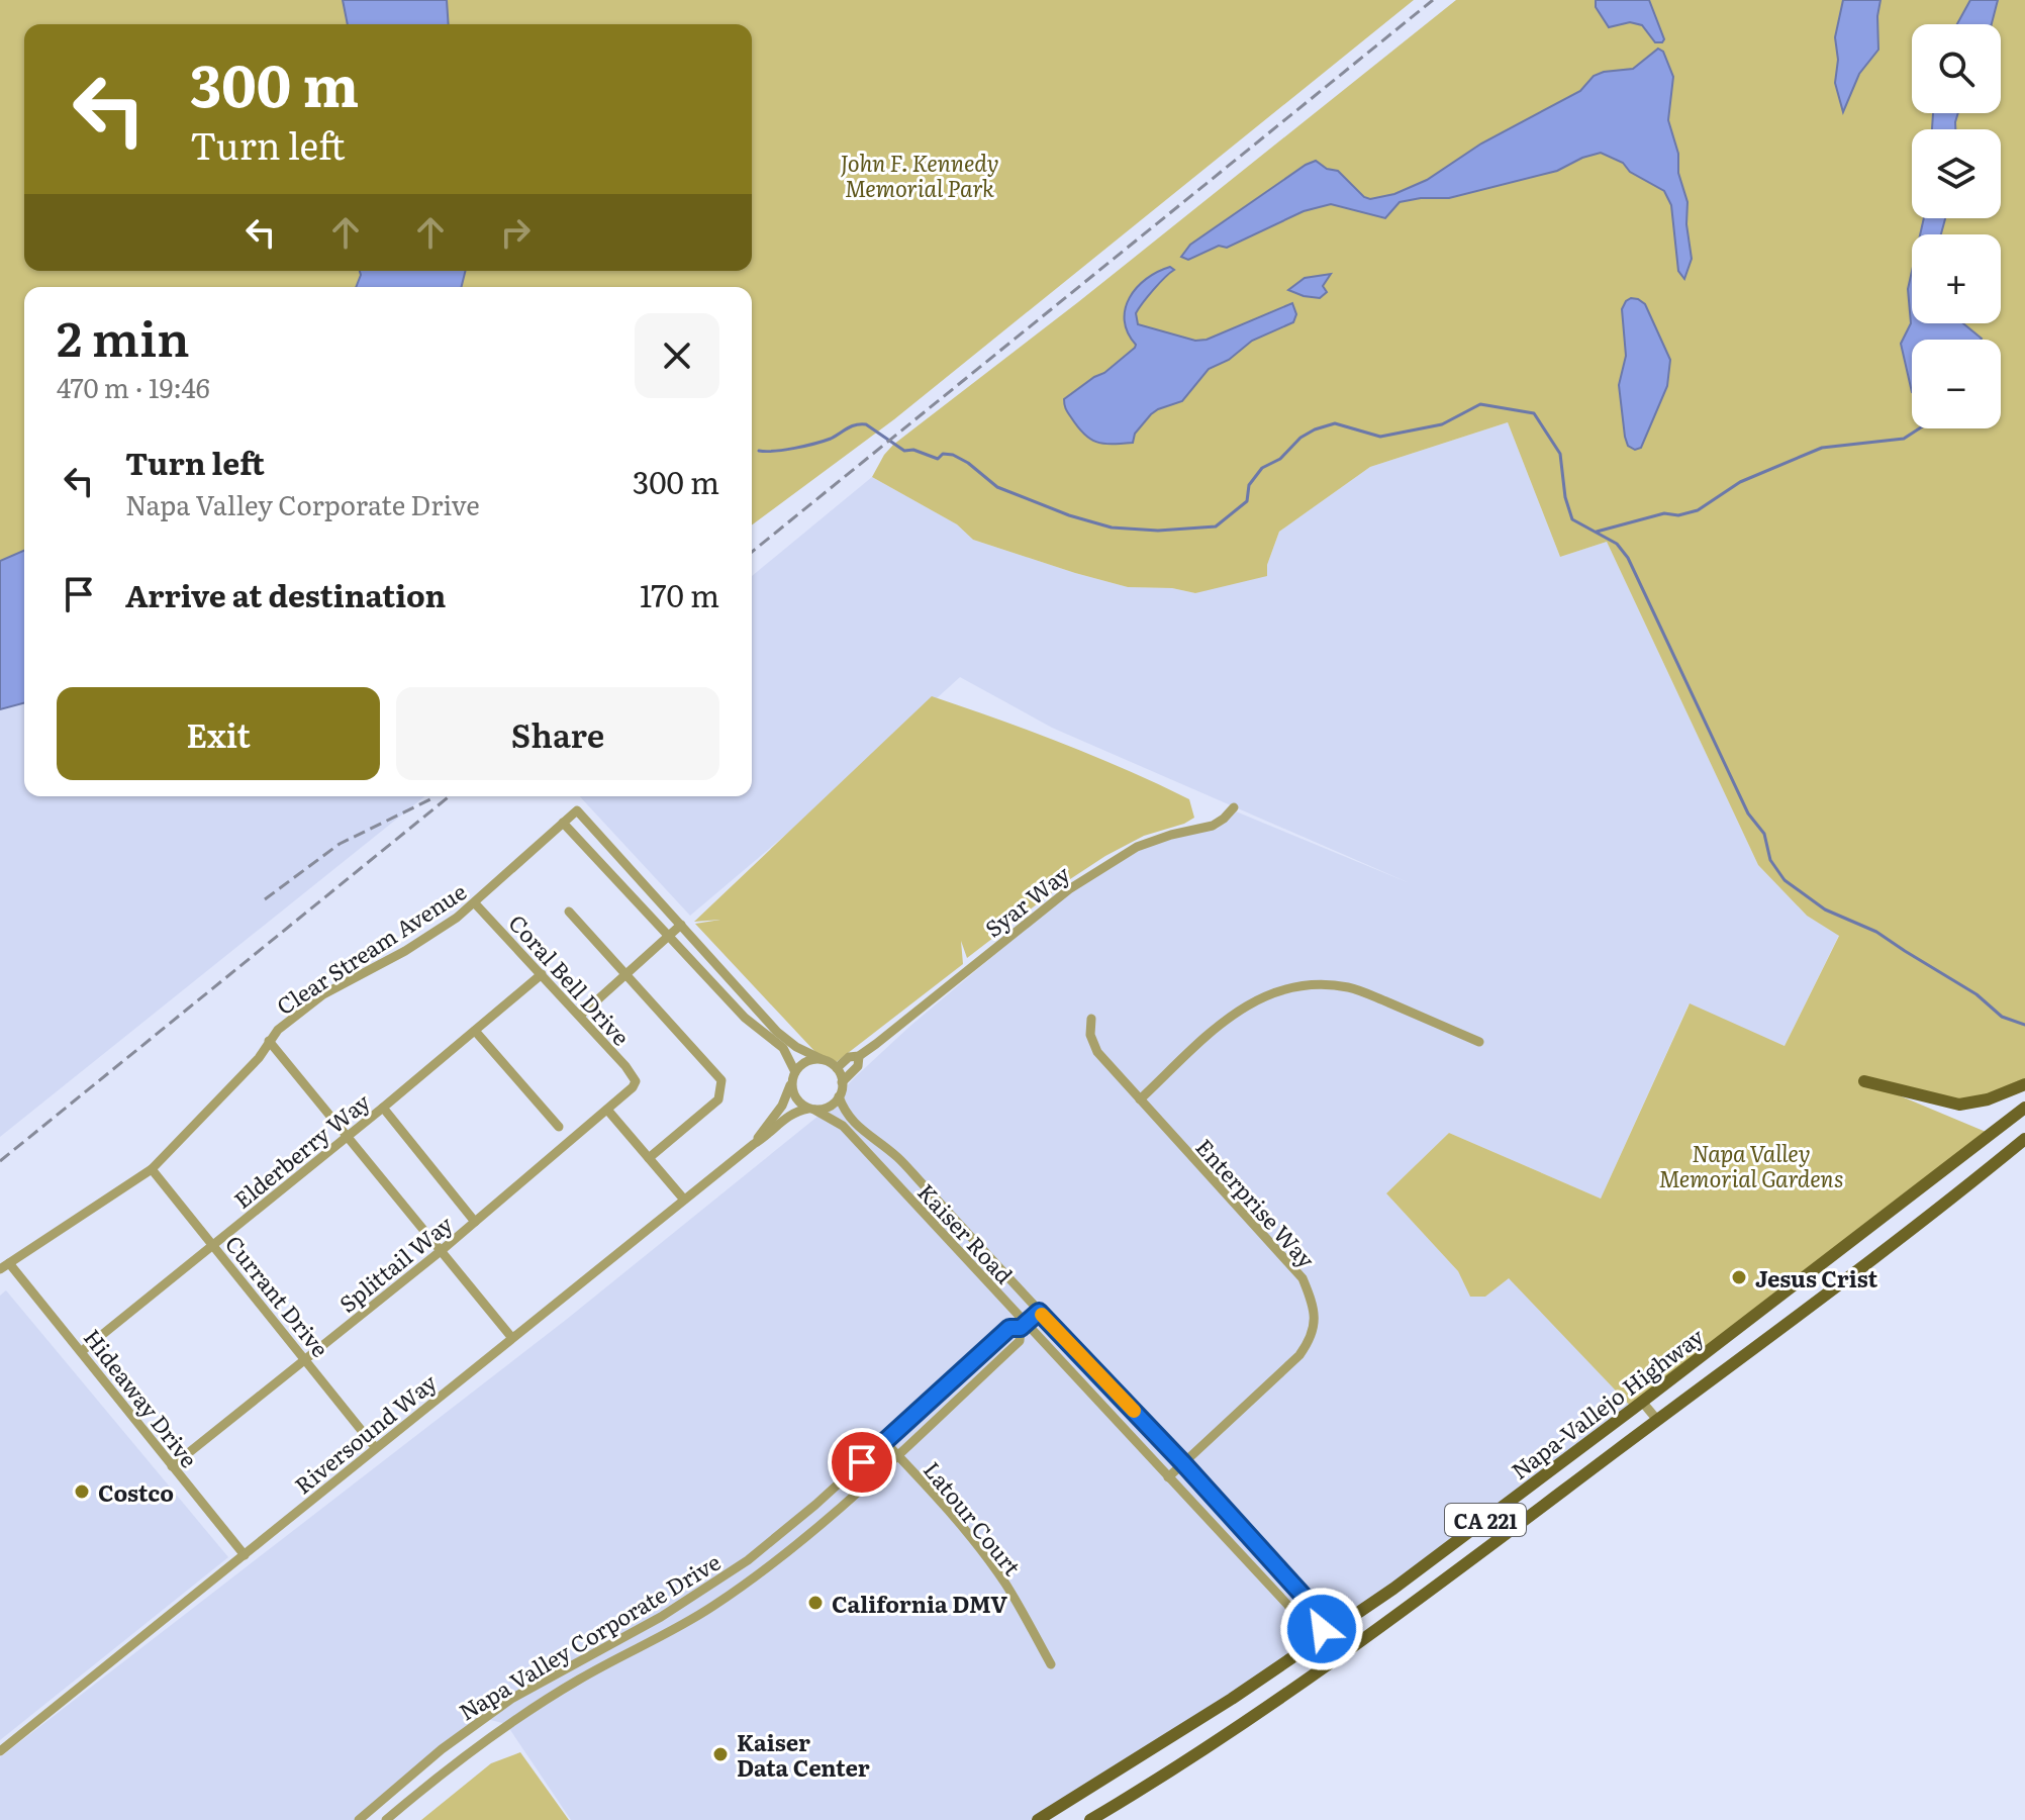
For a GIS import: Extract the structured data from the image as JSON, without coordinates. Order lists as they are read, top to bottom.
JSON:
{
  "streets": {
    "main road": ["Napa-Vallejo Highway", "CA 221"],
    "street": [
      "Syar Way",
      "Clear Stream Avenue",
      "Coral Bell Drive",
      "Elderberry Way",
      "Enterprise Way",
      "Kaiser Road",
      "Splittail Way",
      "Currant Drive",
      "Hideaway Drive",
      "Riversound Way",
      "Latour Court",
      "Napa Valley Corporate Drive"
    ]
  },
  "crossings": [
    ["Syar Way", "Kaiser Road"],
    ["Syar Way", "Riversound Way"],
    ["Clear Stream Avenue", "Coral Bell Drive"],
    ["Clear Stream Avenue", "Currant Drive"],
    ["Clear Stream Avenue", "Hideaway Drive"],
    ["Coral Bell Drive", "Elderberry Way"],
    ["Coral Bell Drive", "Splittail Way"],
    ["Elderberry Way", "Currant Drive"],
    ["Elderberry Way", "Hideaway Drive"],
    ["Enterprise Way", "Kaiser Road"],
    ["Kaiser Road", "Napa-Vallejo Highway"],
    ["Kaiser Road", "Riversound Way"],
    ["Kaiser Road", "Napa Valley Corporate Drive"],
    ["Splittail Way", "Currant Drive"],
    ["Splittail Way", "Hideaway Drive"],
    ["Currant Drive", "Riversound Way"],
    ["Hideaway Drive", "Riversound Way"],
    ["Latour Court", "Napa Valley Corporate Drive"]
  ],
  "parks": ["John F. Kennedy Memorial Park", "Napa Valley Memorial Gardens"],
  "places": [
    "Jesus Crist",
    "Costco",
    "California DMV",
    "Kaiser Data Center"
  ],
  "page": {
    "map_buttons": ["+", "−"],
    "turn": ["300 m", "Turn left"],
    "heading": ["2 min", "470 m · 19:46"],
    "list": [
      {
        "name": "Turn left",
        "note": "Napa Valley Corporate Drive",
        "value": "300 m"
      },
      {
        "name": "Arrive at destination",
        "value": "170 m"
      }
    ],
    "buttons": ["Exit", "Share"]
  }
}
